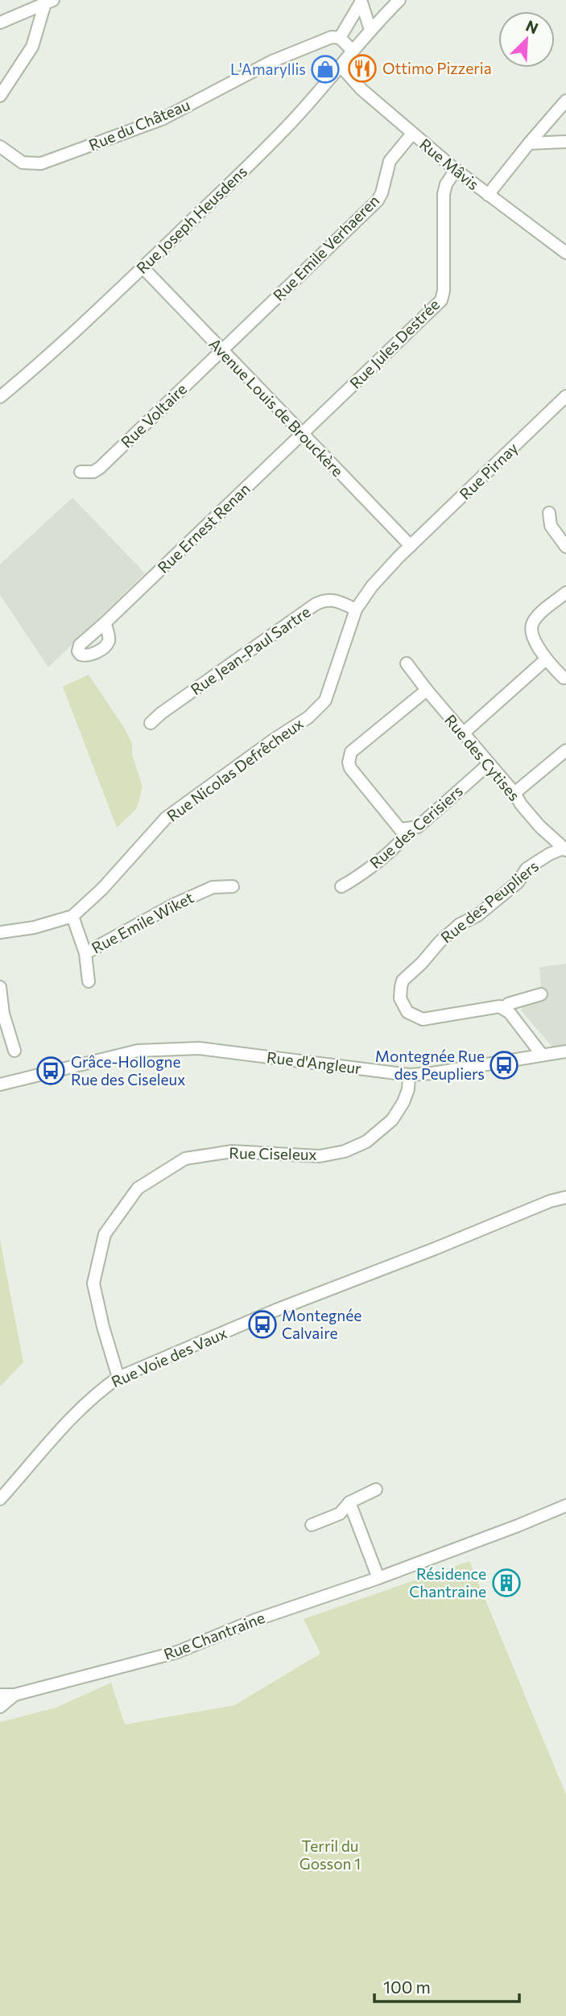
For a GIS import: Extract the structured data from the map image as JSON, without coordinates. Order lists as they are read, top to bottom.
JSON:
{
  "streets": {
    "street": [
      "Rue du Château",
      "Rue Mâvis",
      "Rue Joseph Heusdens",
      "Rue Emile Verhaeren",
      "Rue Jules Destrée",
      "Avenue Louis de Brouckère",
      "Rue Voltaire",
      "Rue Pirnay",
      "Rue Ernest Renan",
      "Rue Jean-Paul Sartre",
      "Rue des Cytises",
      "Rue Nicolas Defrêcheux",
      "Rue des Cerisiers",
      "Rue des Peupliers",
      "Rue Emile Wiket",
      "Rue d'Angleur",
      "Rue Ciseleux",
      "Rue Voie des Vaux",
      "Rue Chantraine"
    ]
  },
  "crossings": [
    ["Rue Mâvis", "Rue Joseph Heusdens"],
    ["Rue Mâvis", "Rue Emile Verhaeren"],
    ["Rue Mâvis", "Rue Jules Destrée"],
    ["Rue Joseph Heusdens", "Avenue Louis de Brouckère"],
    ["Rue Emile Verhaeren", "Avenue Louis de Brouckère"],
    ["Rue Emile Verhaeren", "Rue Voltaire"],
    ["Rue Jules Destrée", "Avenue Louis de Brouckère"],
    ["Rue Jules Destrée", "Rue Ernest Renan"],
    ["Avenue Louis de Brouckère", "Rue Voltaire"],
    ["Avenue Louis de Brouckère", "Rue Pirnay"],
    ["Avenue Louis de Brouckère", "Rue Ernest Renan"],
    ["Avenue Louis de Brouckère", "Rue Nicolas Defrêcheux"],
    ["Rue Pirnay", "Rue Nicolas Defrêcheux"],
    ["Rue Jean-Paul Sartre", "Rue Nicolas Defrêcheux"],
    ["Rue des Cytises", "Rue des Cerisiers"],
    ["Rue des Cytises", "Rue des Peupliers"],
    ["Rue Nicolas Defrêcheux", "Rue Emile Wiket"],
    ["Rue d'Angleur", "Rue Ciseleux"],
    ["Rue Ciseleux", "Rue Voie des Vaux"]
  ],
  "parks": ["Terril du Gosson 1"],
  "places": {
    "restaurant": ["Ottimo Pizzeria"],
    "shop": ["L'Amaryllis"],
    "bus stop": ["Montegnée Rue des Peupliers", "Grâce-Hollogne Rue des Ciseleux", "Montegnée Calvaire"],
    "building": ["Résidence Chantraine"]
  },
  "scale_bar": "100 m",
  "north": "top right"
}
